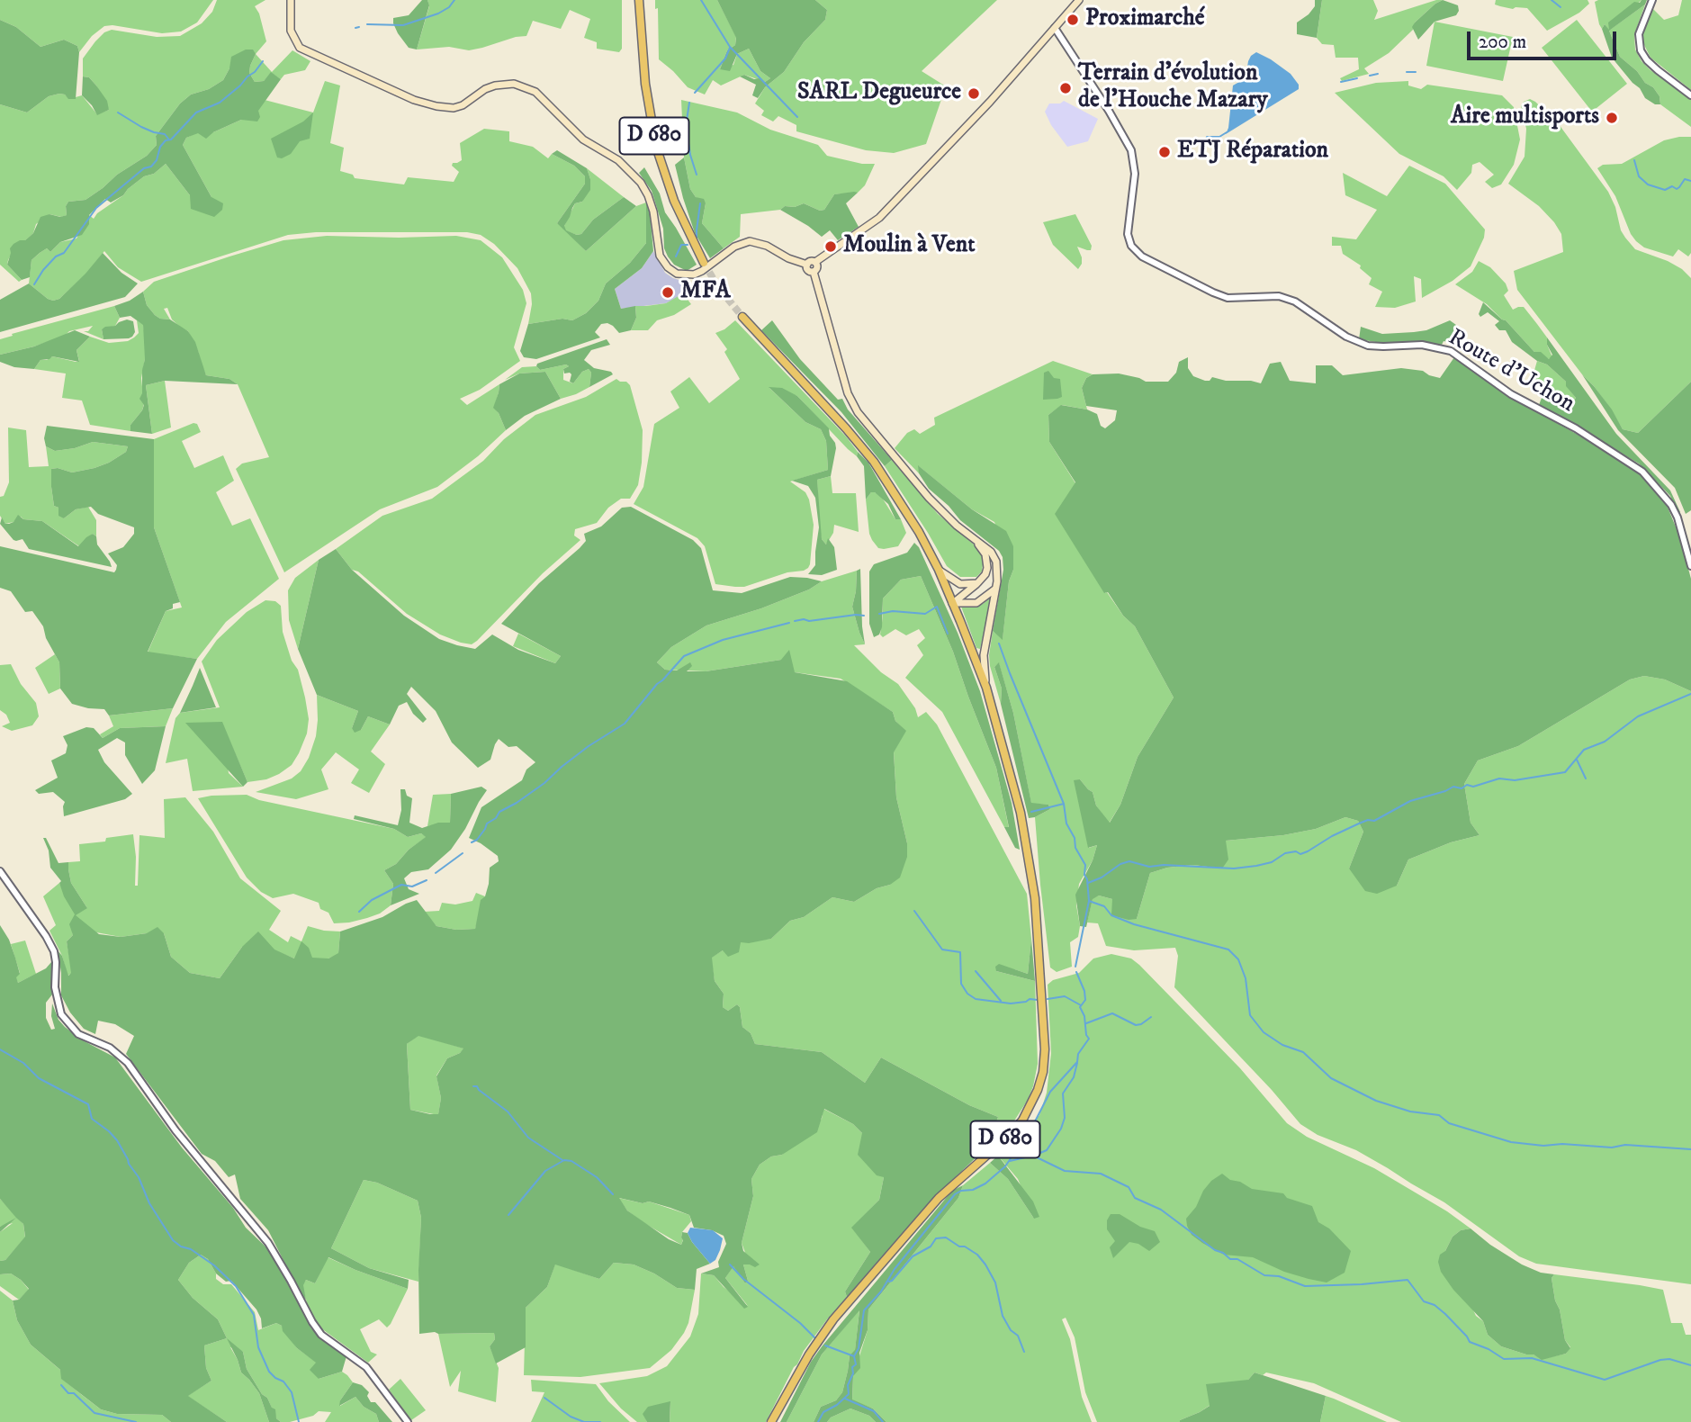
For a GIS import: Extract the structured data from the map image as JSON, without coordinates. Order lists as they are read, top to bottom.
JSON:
{
  "streets": {
    "main road": ["D 680"],
    "street": ["Route d'Uchon"]
  },
  "places": [
    "Proximarché",
    "Terrain d'évolution de l'Houche Mazary",
    "SARL Degueurce",
    "Aire multisports",
    "ETJ Réparation",
    "Moulin à Vent",
    "MFA"
  ],
  "scale_bar": "200 m"
}
